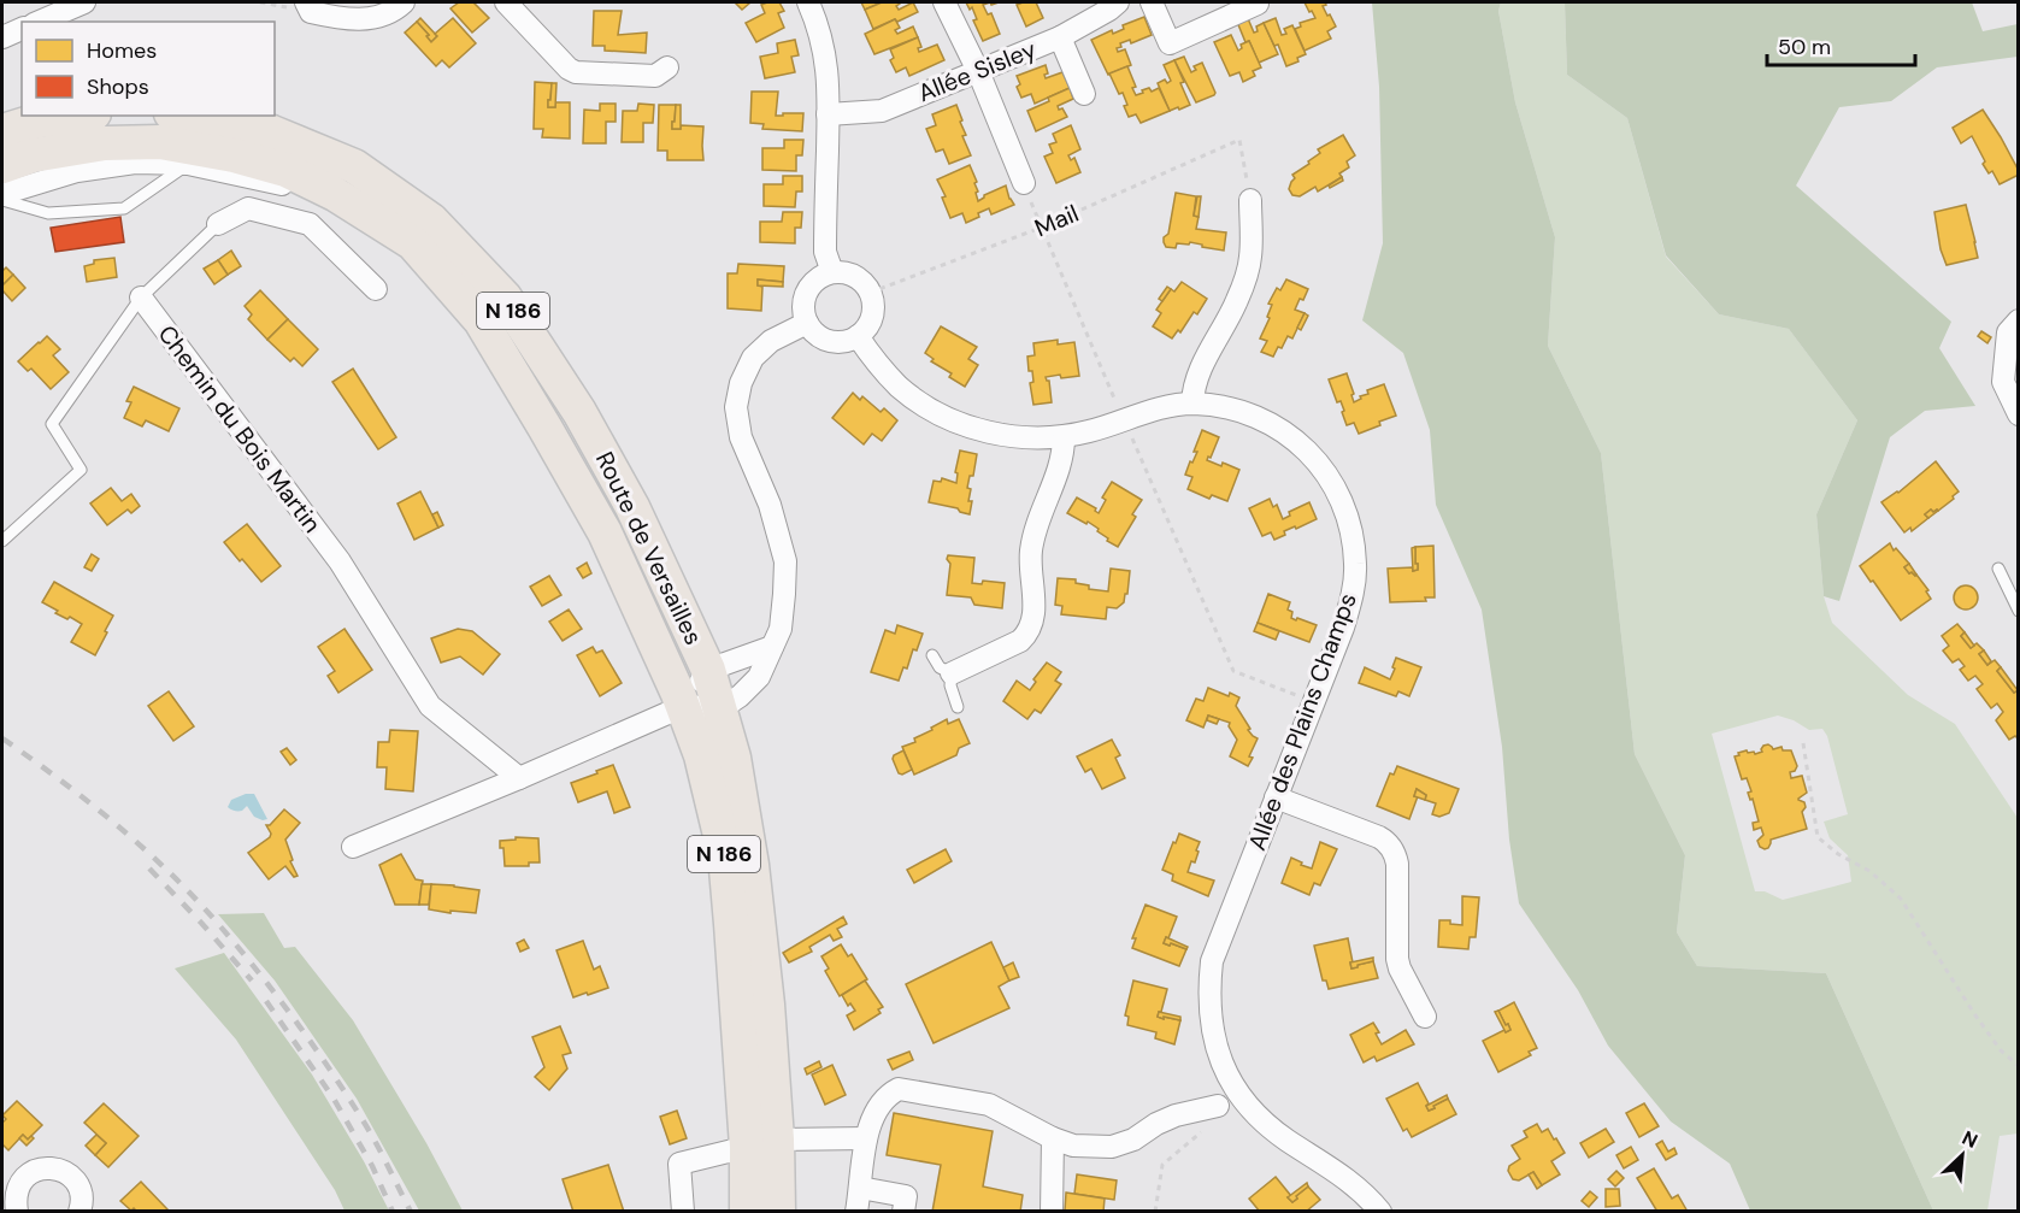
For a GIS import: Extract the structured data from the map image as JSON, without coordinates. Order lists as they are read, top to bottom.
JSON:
{
  "streets": {
    "main road": ["N 186", "Route de Versailles"],
    "street": ["Allée Sisley", "Chemin du Bois Martin", "Allée des Plains Champs"],
    "path": ["Mail"]
  },
  "crossings": [
    ["Mail", "Allée des Plains Champs"]
  ],
  "legend": ["Homes", "Shops"],
  "scale_bar": "50 m",
  "north": "top right"
}
